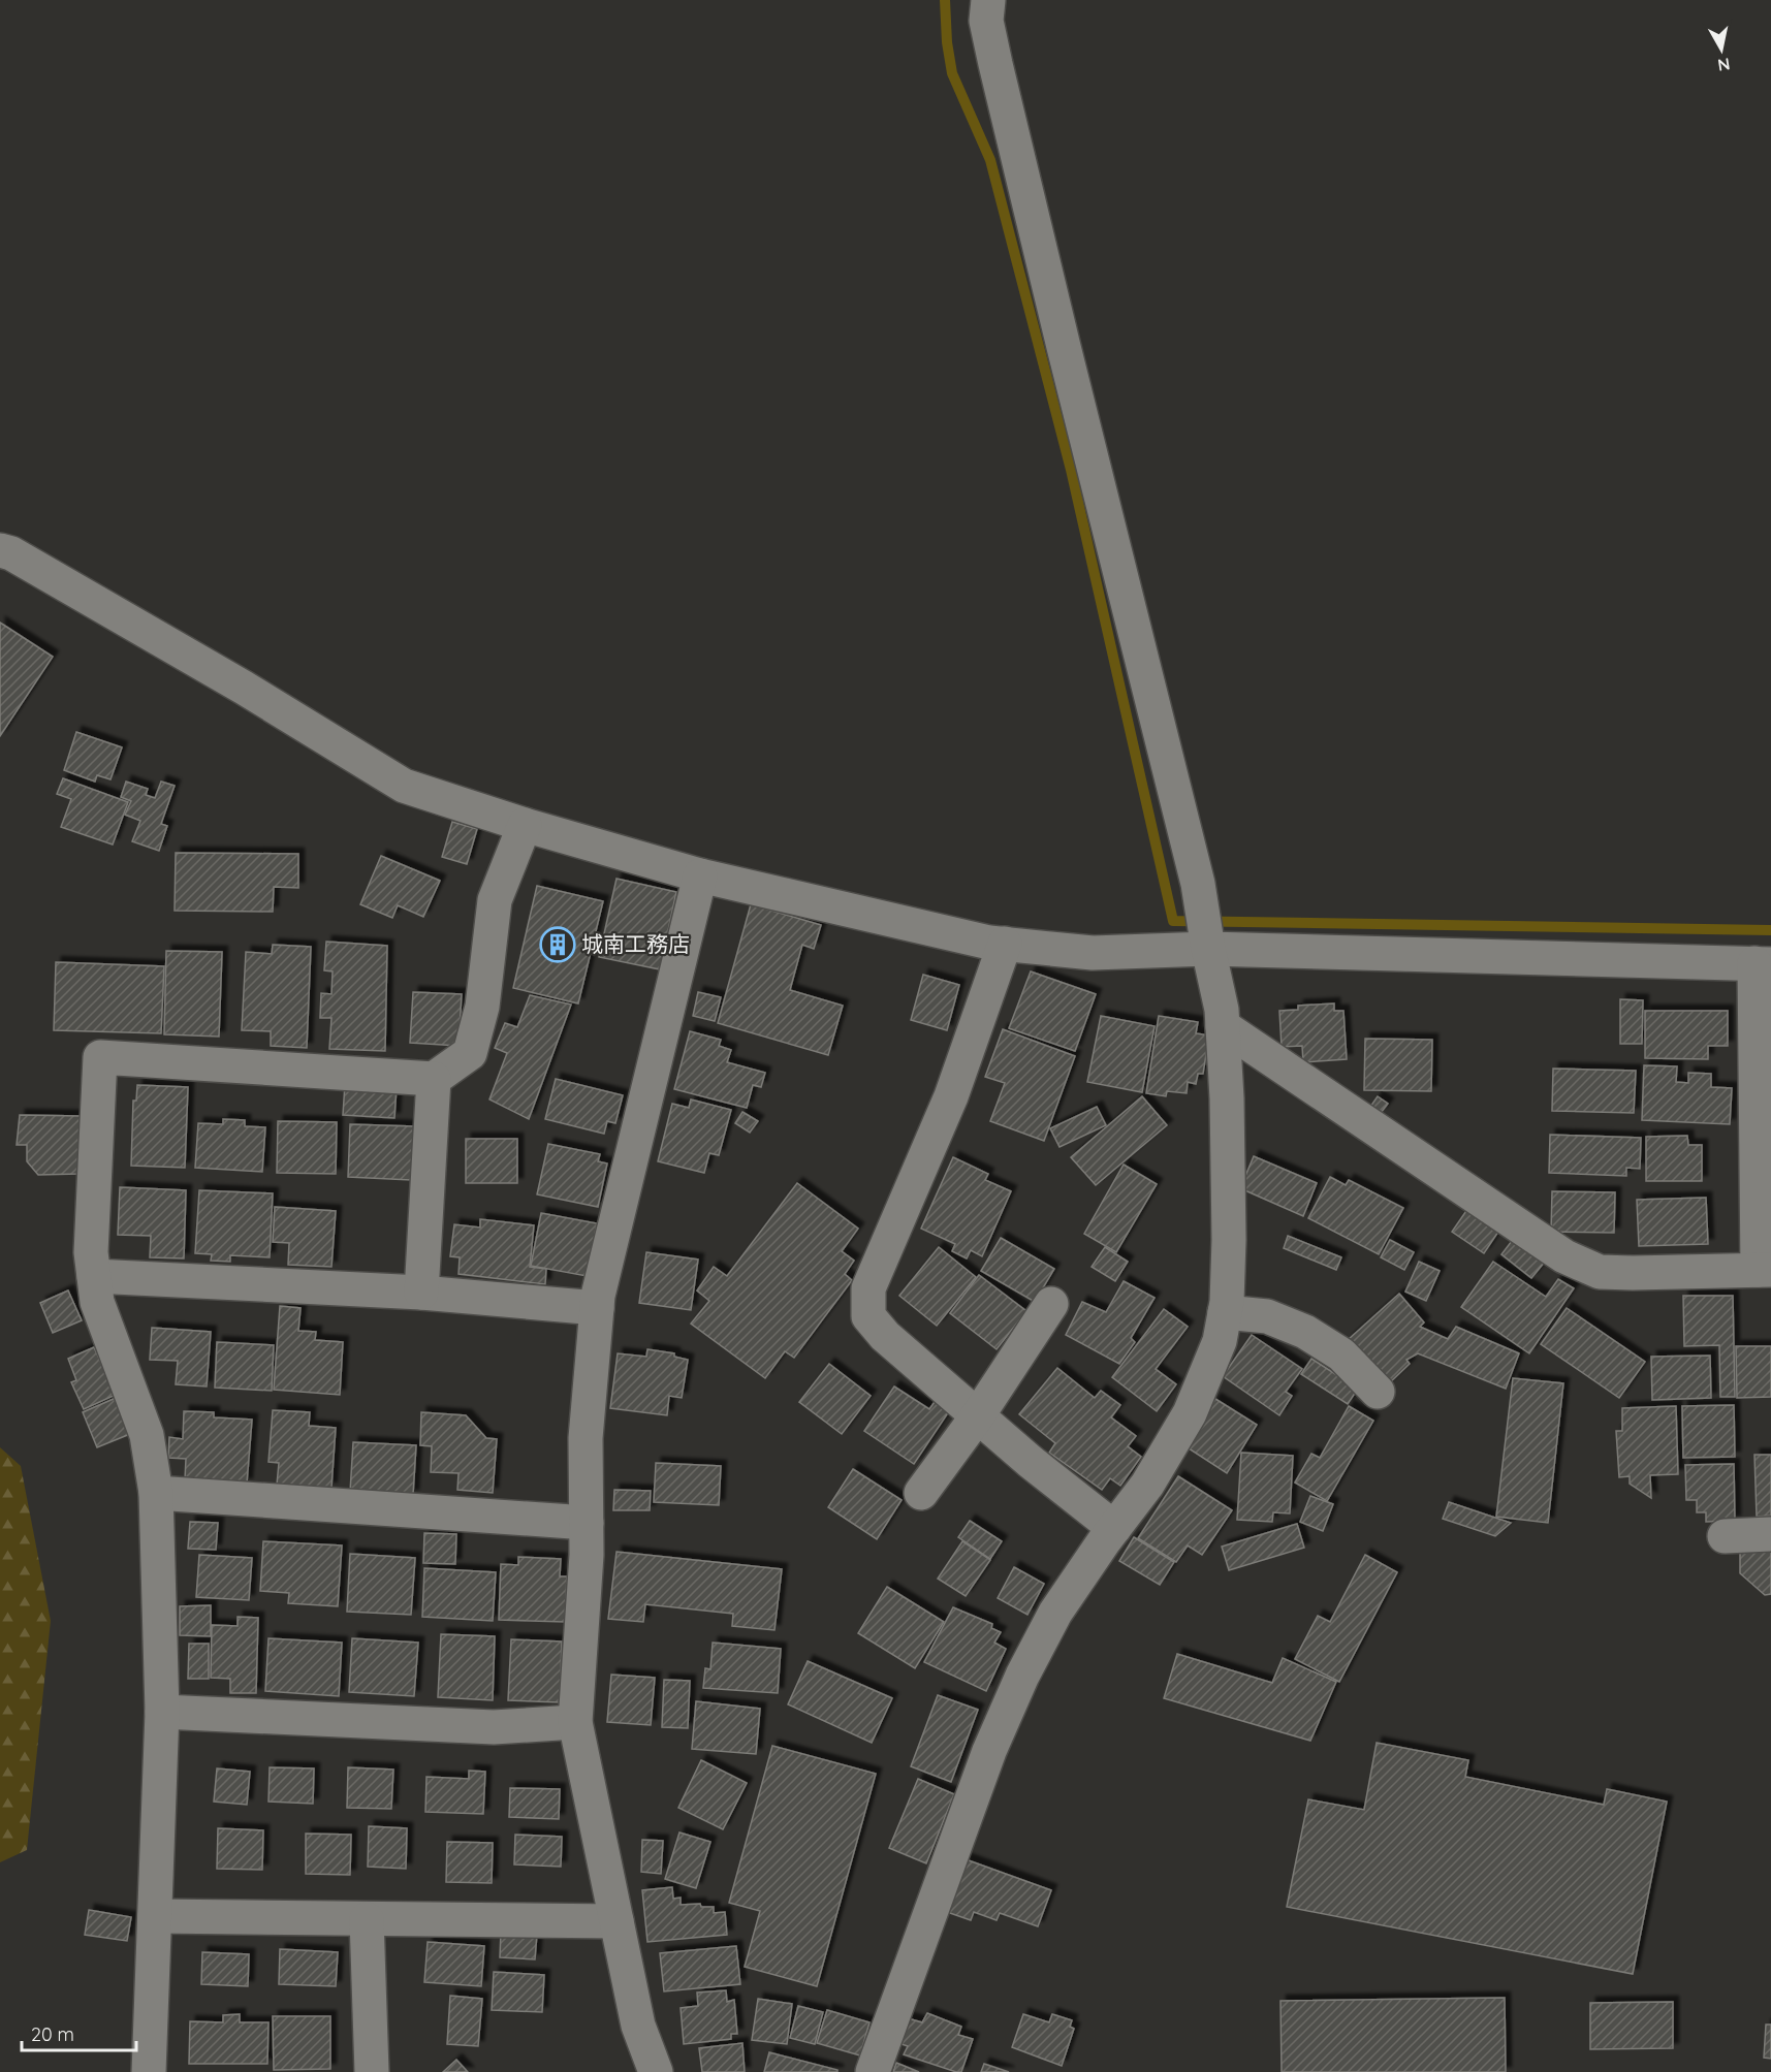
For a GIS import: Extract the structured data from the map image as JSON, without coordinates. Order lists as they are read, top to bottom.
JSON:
{
  "places": {
    "building": ["城南工務店"]
  },
  "scale_bar": "20 m",
  "north": "bottom"
}
